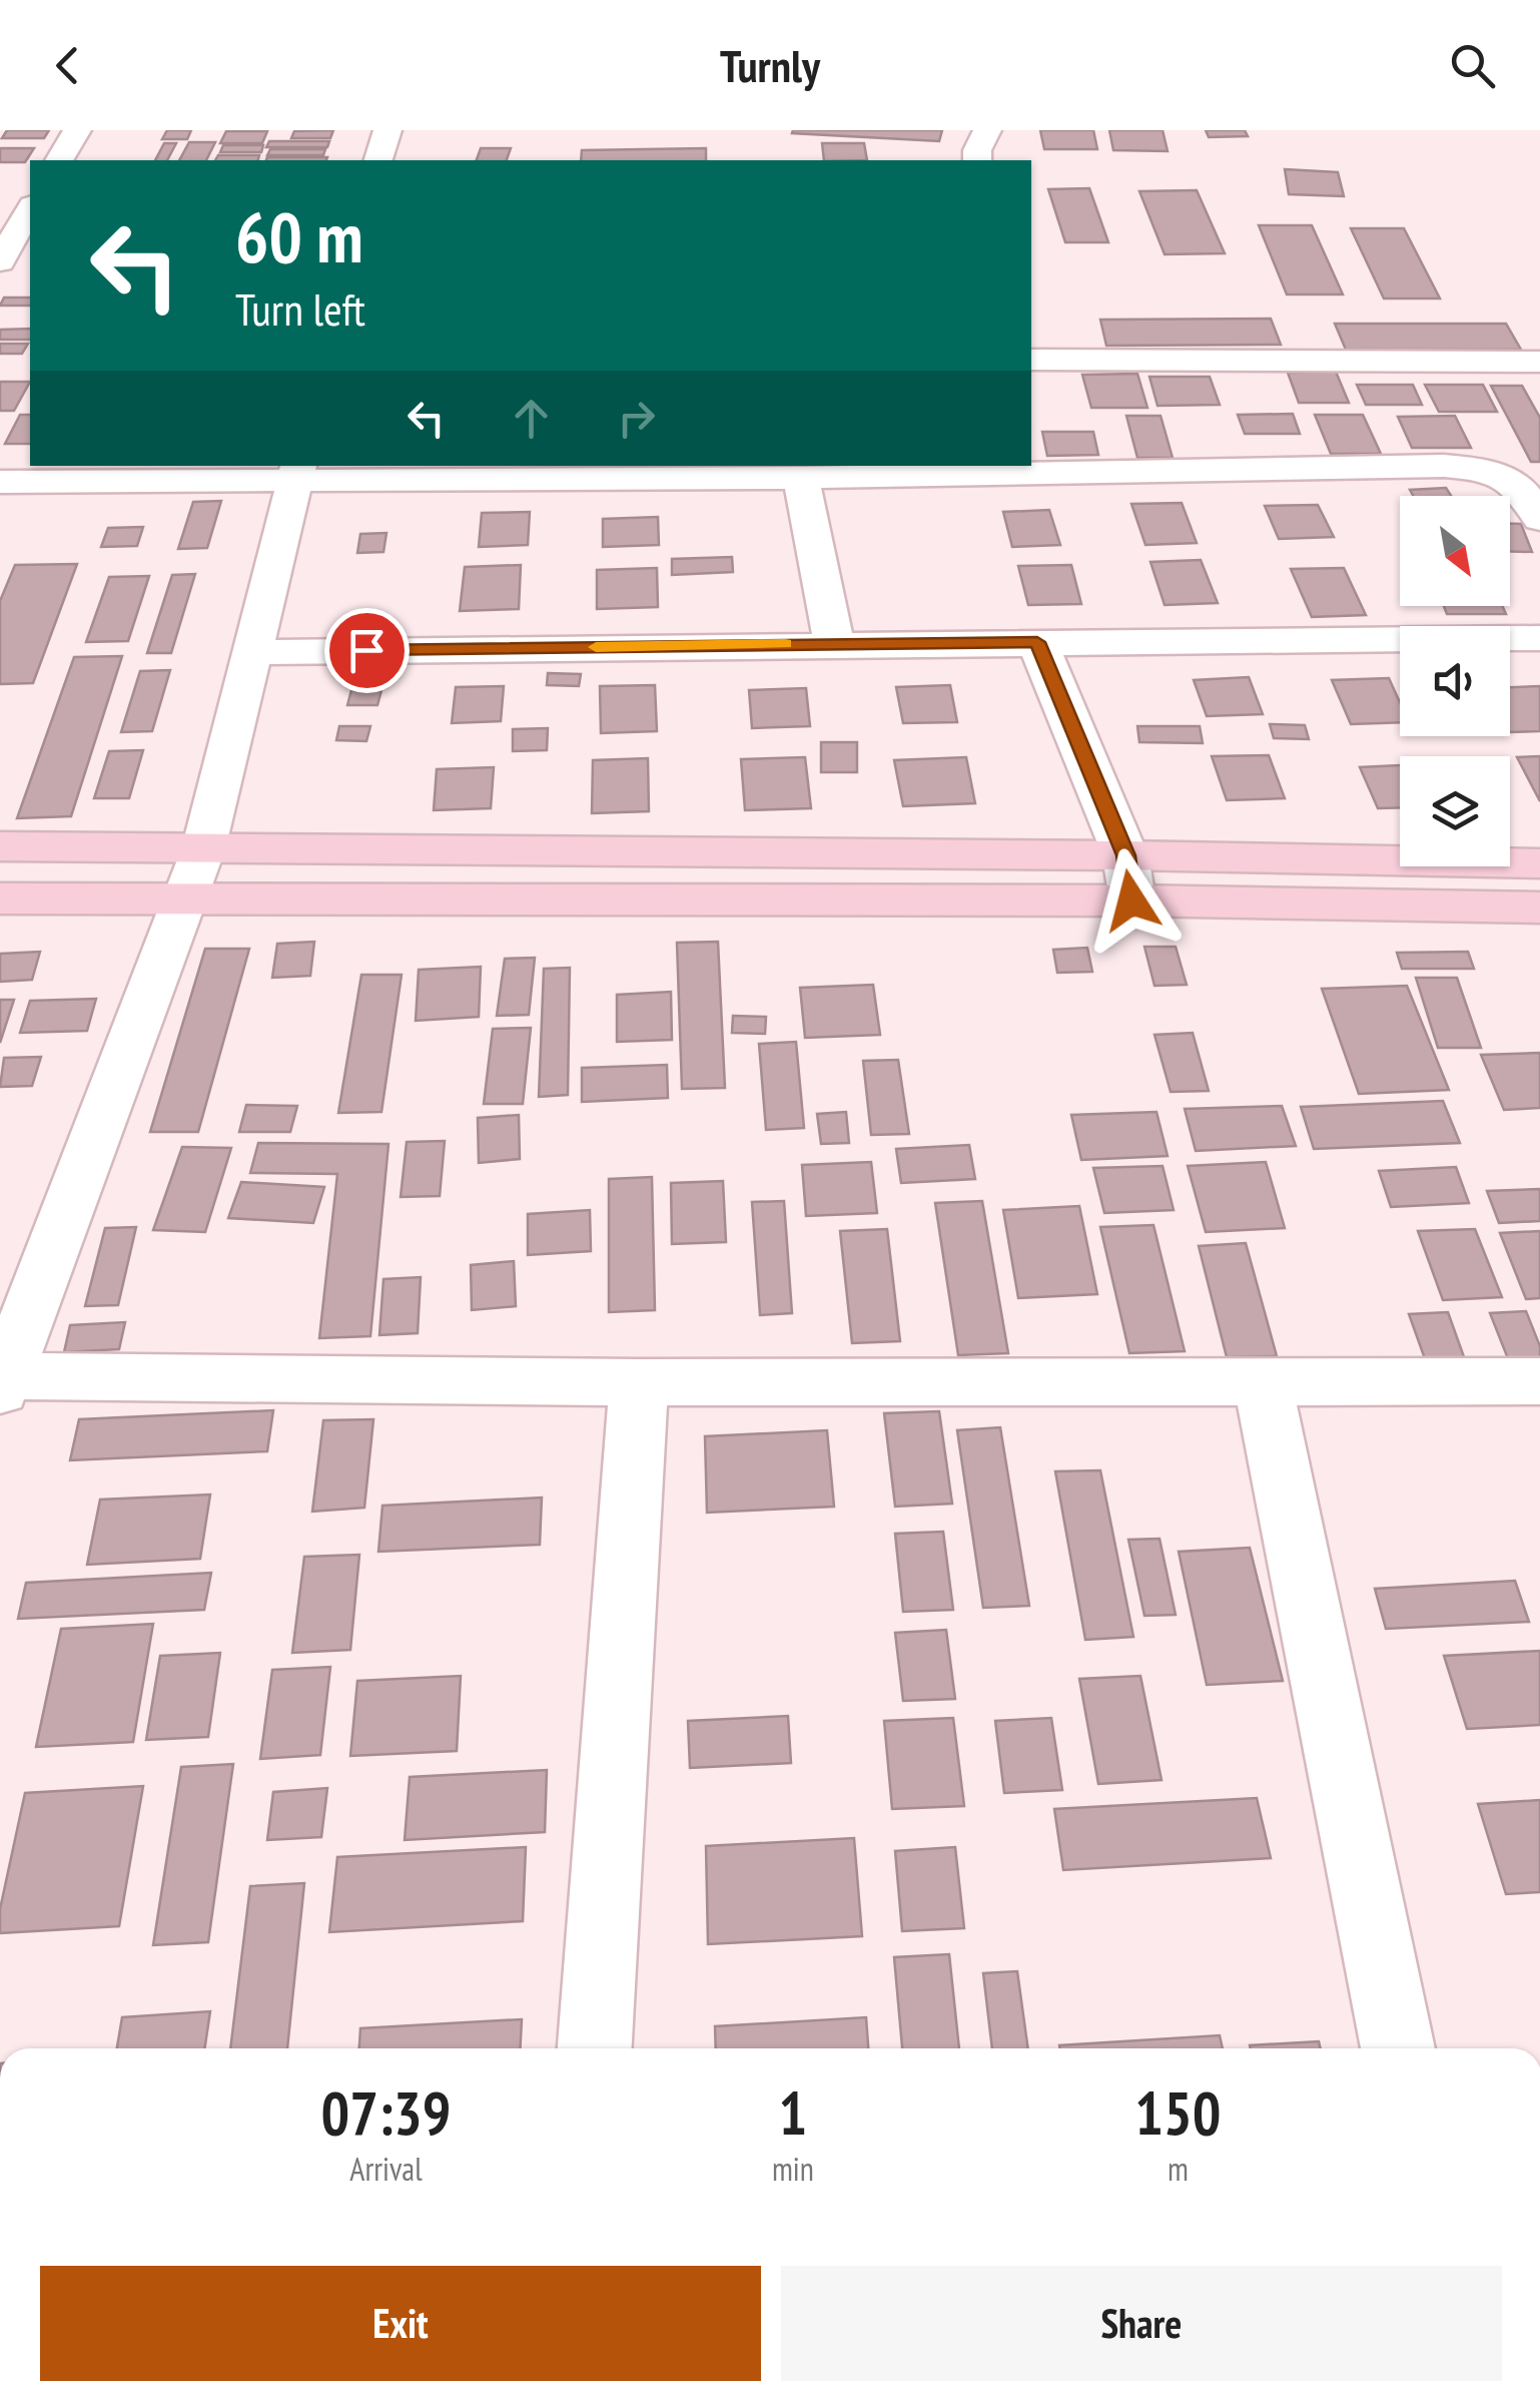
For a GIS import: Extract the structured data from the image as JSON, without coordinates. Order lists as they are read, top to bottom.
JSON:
{
  "north": "bottom right",
  "page": {
    "header": "Turnly",
    "turn": ["60 m", "Turn left"],
    "eta": [
      "07:39",
      "Arrival",
      "1",
      "min",
      "150",
      "m"
    ],
    "buttons": ["Exit", "Share"]
  }
}
